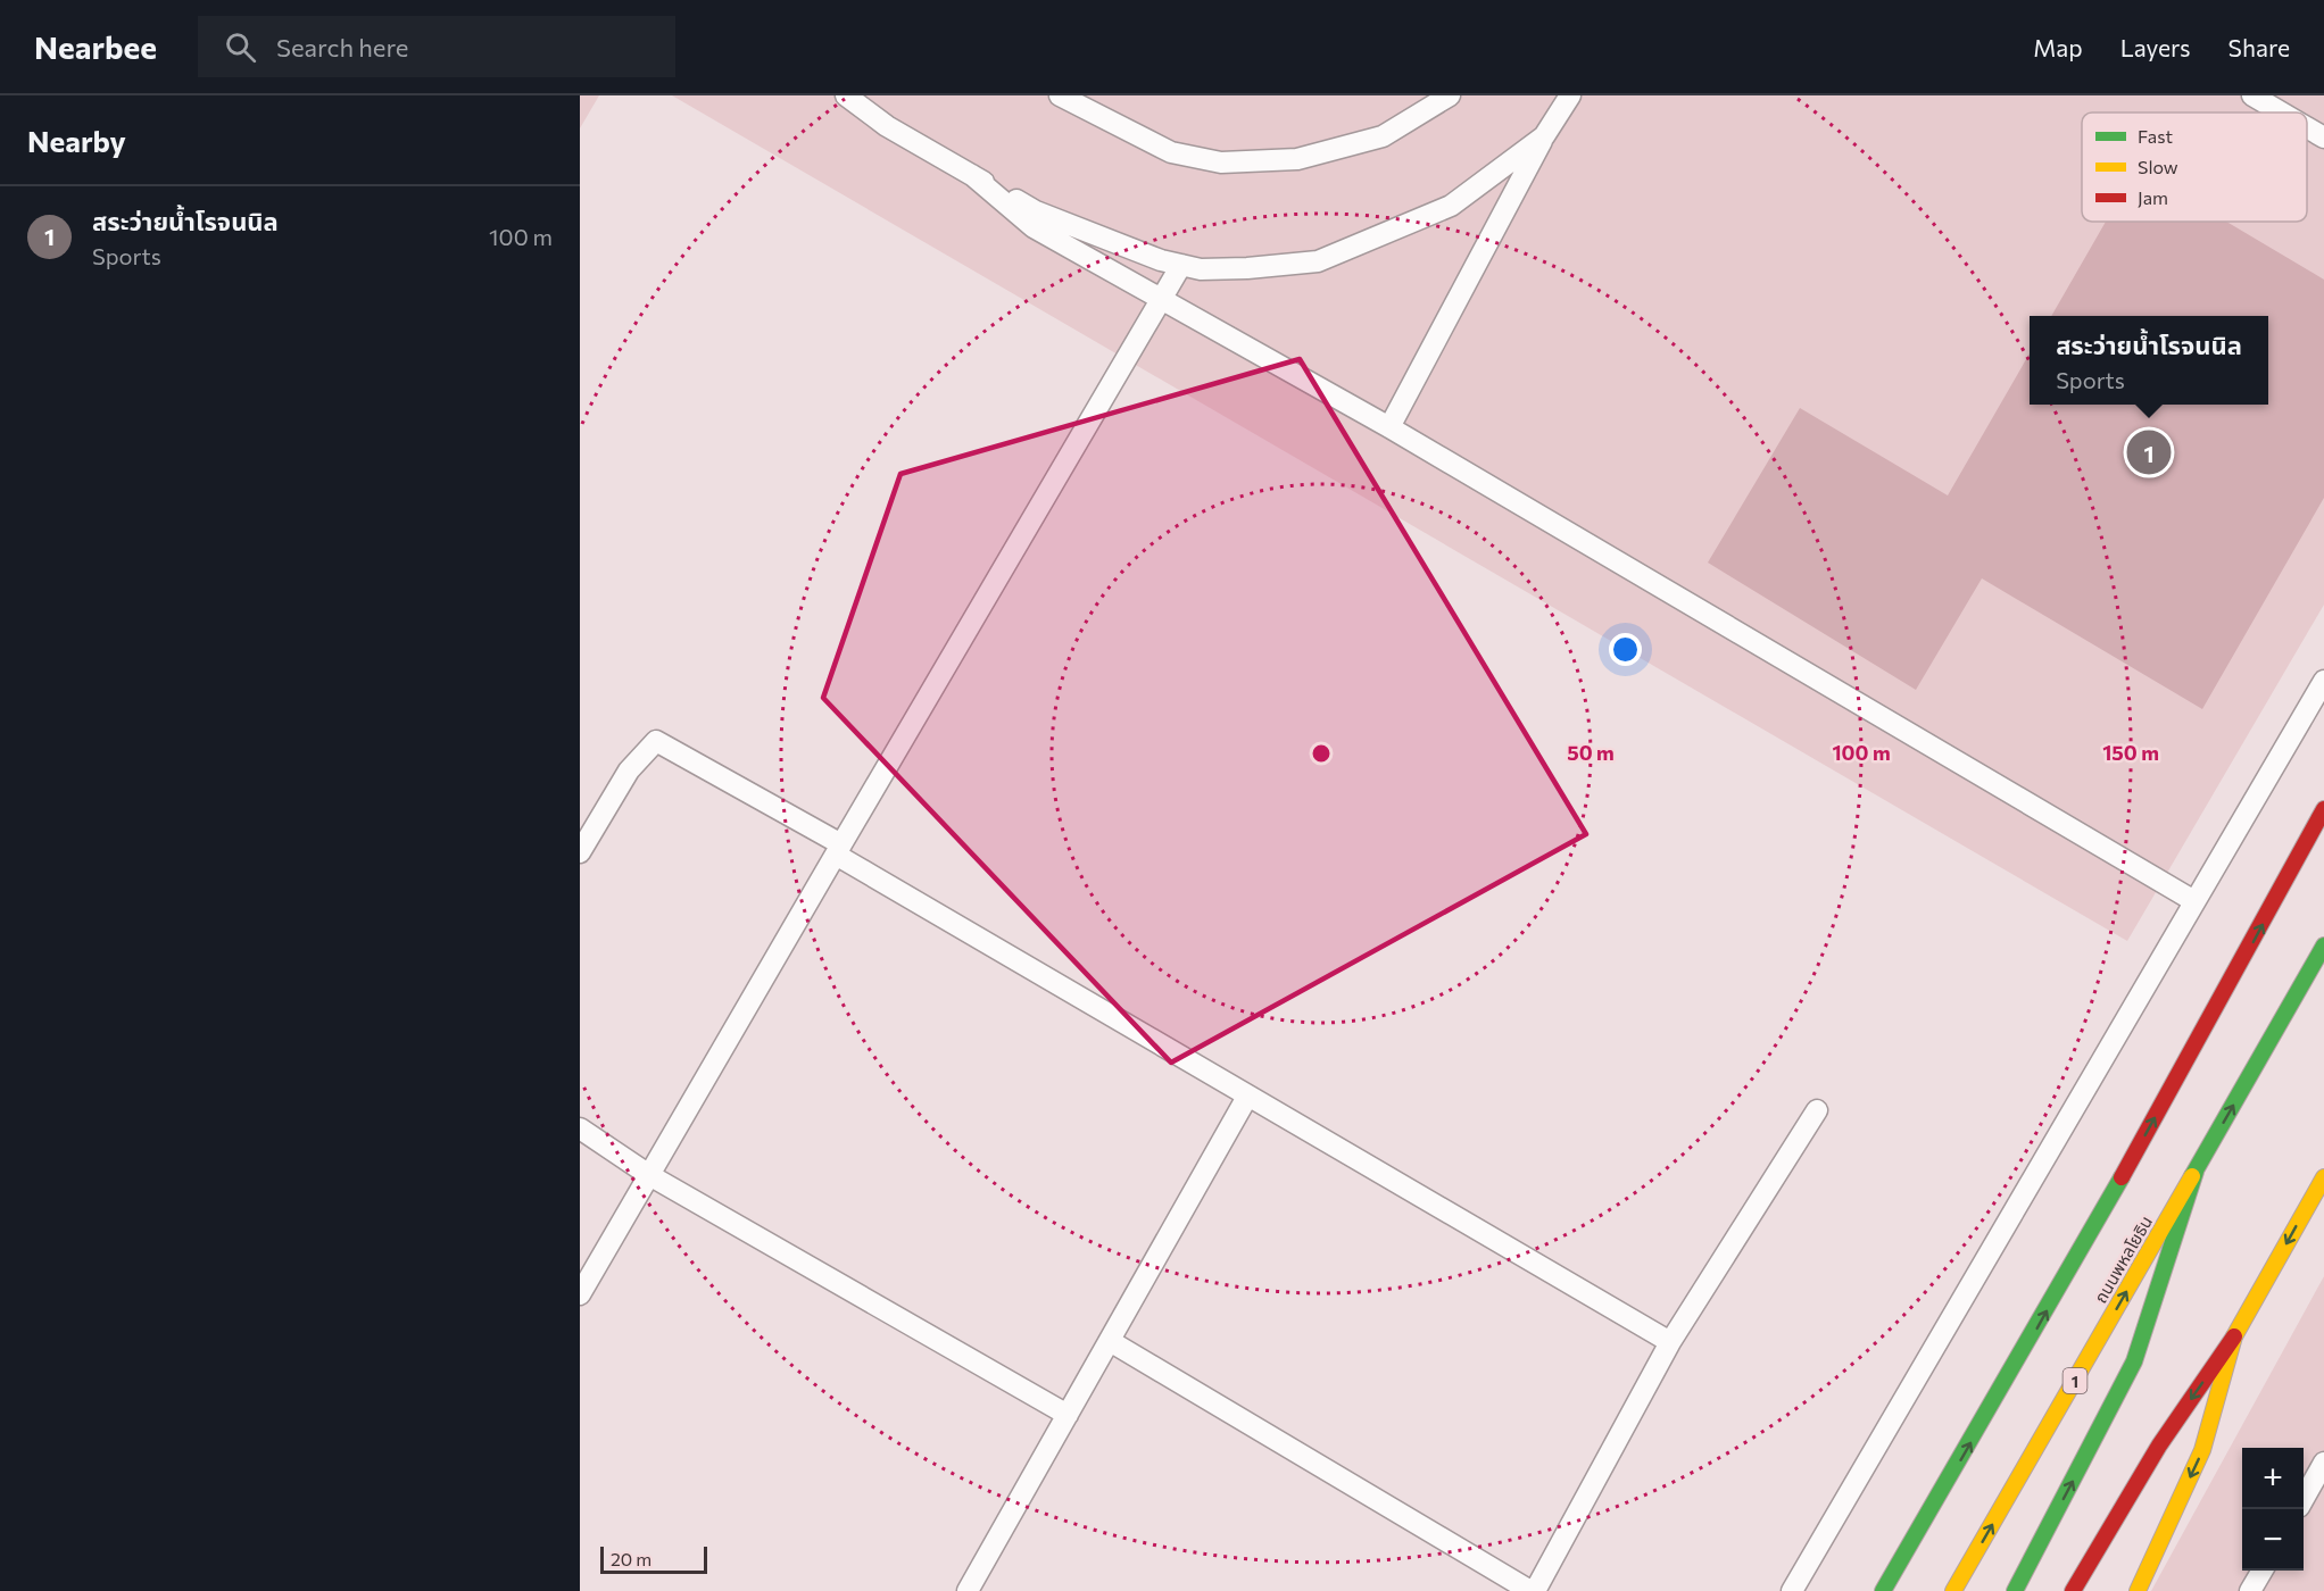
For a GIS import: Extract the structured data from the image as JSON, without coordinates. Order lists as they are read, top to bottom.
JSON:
{
  "streets": {
    "main road": ["ถนนพหลโยธิน", "1"]
  },
  "legend": ["Fast", "Slow", "Jam"],
  "scale_bar": "20 m",
  "page": {
    "header": "Nearbee",
    "search": "Search here",
    "nav": ["Map", "Layers", "Share"],
    "heading": "Nearby",
    "list": [
      {
        "mark": "1",
        "name": "สระว่ายน้ำโรจนนิล",
        "note": "Sports",
        "value": "100 m"
      }
    ],
    "popup": ["สระว่ายน้ำโรจนนิล", "Sports"],
    "pins": "1",
    "map_buttons": ["+", "−"],
    "scale": "20 m"
  },
  "rings": ["50 m", "100 m", "150 m"]
}
